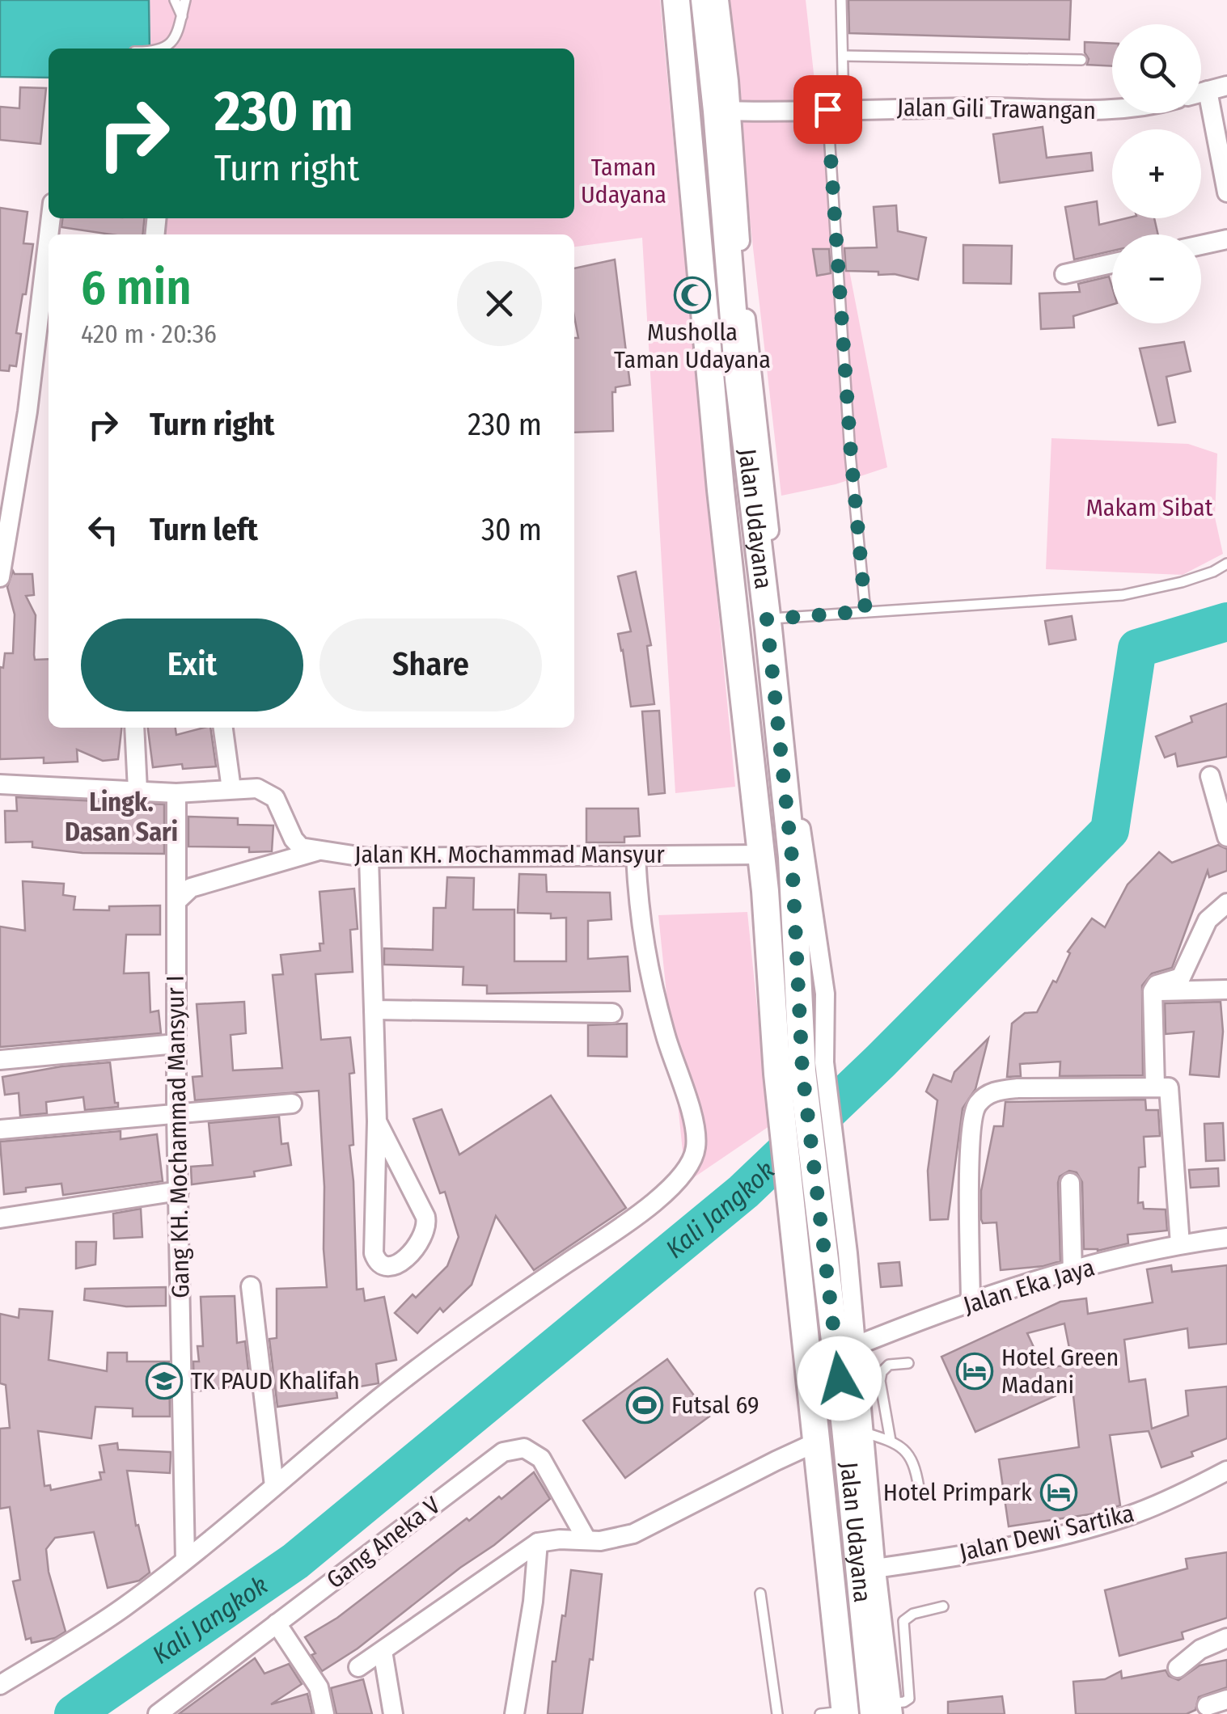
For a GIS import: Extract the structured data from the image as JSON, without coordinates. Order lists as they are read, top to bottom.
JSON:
{
  "streets": {
    "main road": ["Jalan Udayana"],
    "street": [
      "Jalan Gili Trawangan",
      "Jalan KH. Mochammad Mansyur",
      "Gang KH. Mochammad Mansyur I",
      "Jalan Eka Jaya",
      "Jalan Dewi Sartika",
      "Gang Aneka V"
    ]
  },
  "crossings": [
    ["Jalan Gili Trawangan", "Jalan Udayana"],
    ["Jalan Udayana", "Jalan KH. Mochammad Mansyur"],
    ["Jalan Udayana", "Jalan Eka Jaya"],
    ["Jalan Udayana", "Jalan Dewi Sartika"]
  ],
  "districts": ["Lingk. Dasan Sari"],
  "water": ["Kali Jangkok"],
  "parks": ["Taman Udayana", "Makam Sibat"],
  "places": {
    "mosque": ["Musholla Taman Udayana"],
    "hotel": ["Hotel Green Madani", "Hotel Primpark"],
    "school or university": ["TK PAUD Khalifah"],
    "sports": ["Futsal 69"]
  },
  "page": {
    "map_buttons": ["+", "−"],
    "turn": ["230 m", "Turn right"],
    "heading": ["6 min", "420 m · 20:36"],
    "list": [
      {
        "name": "Turn right",
        "value": "230 m"
      },
      {
        "name": "Turn left",
        "value": "30 m"
      }
    ],
    "buttons": ["Exit", "Share"]
  }
}
